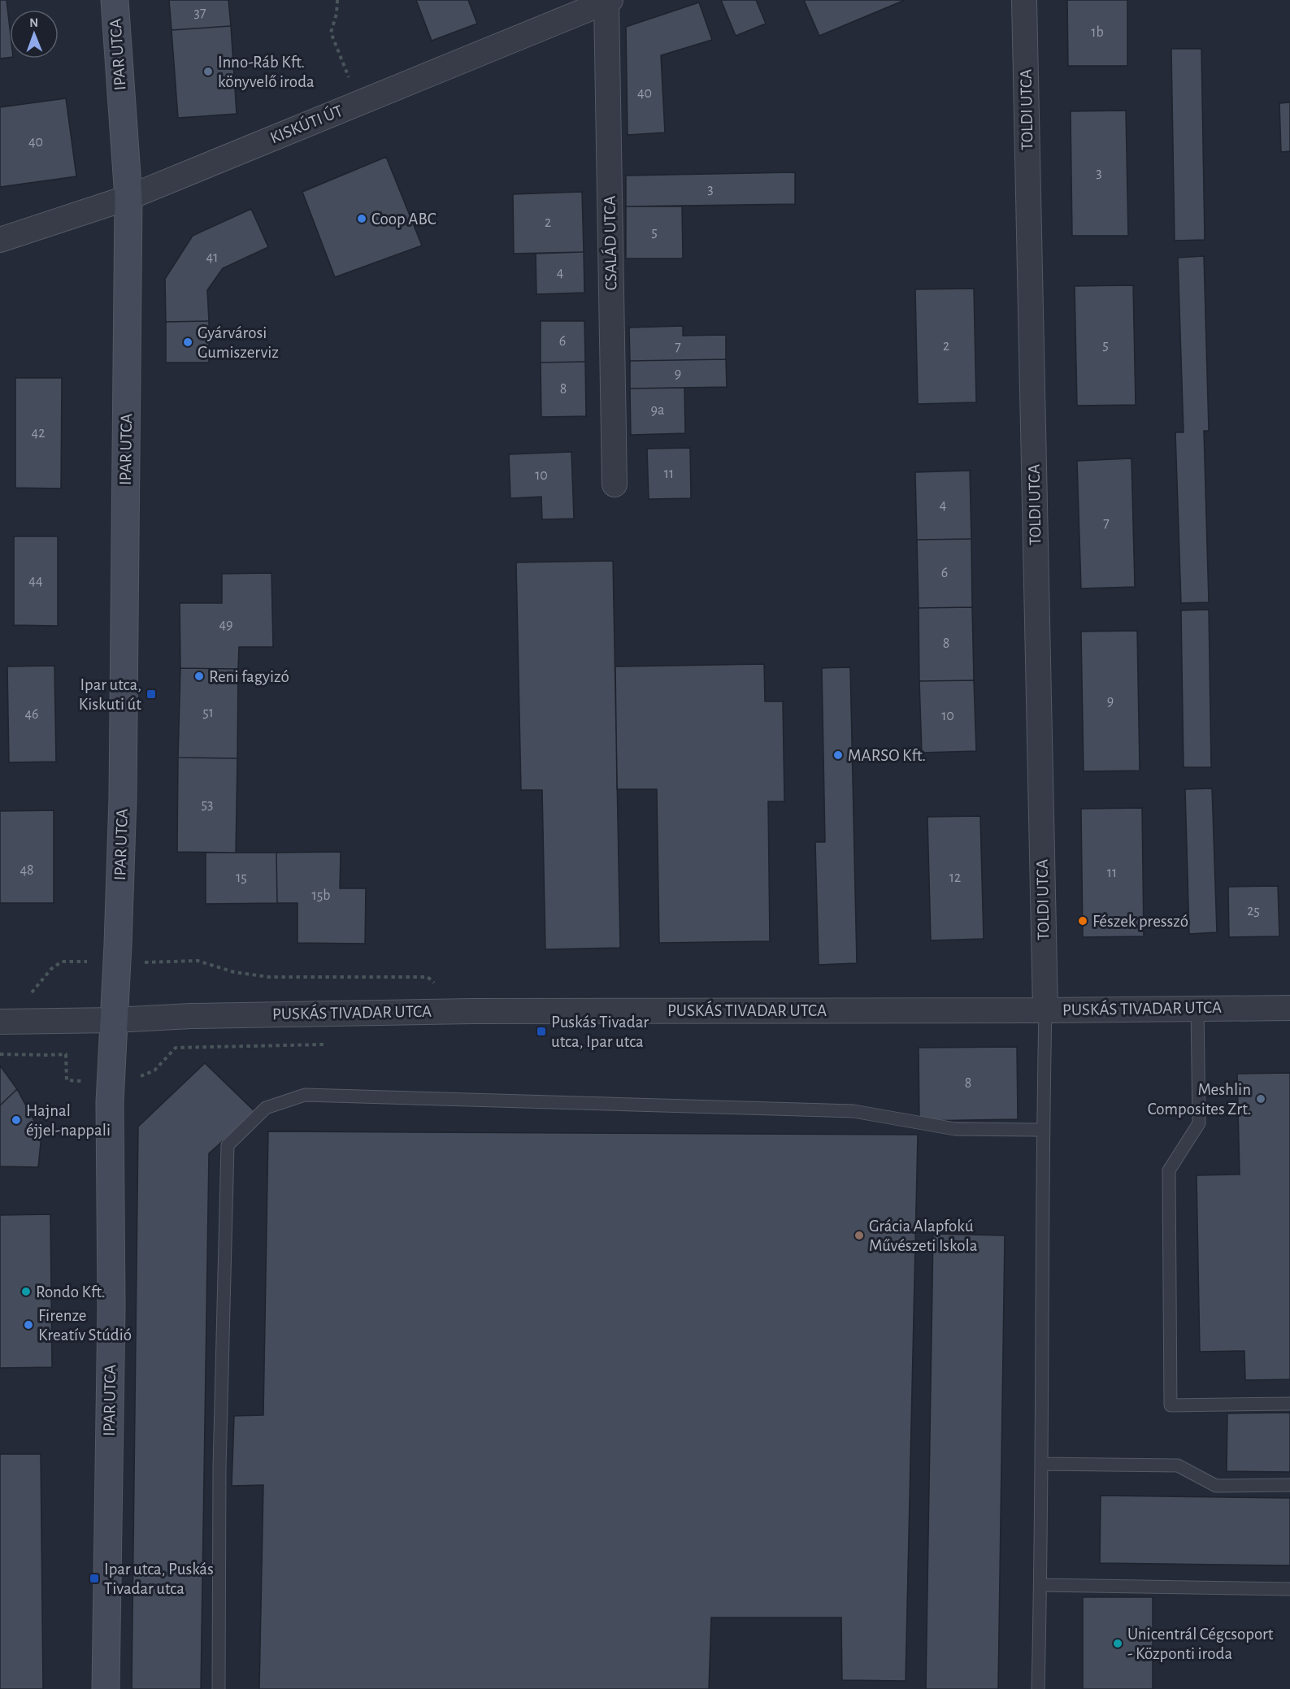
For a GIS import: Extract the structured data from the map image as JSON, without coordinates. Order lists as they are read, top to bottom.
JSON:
{
  "streets": {
    "street": [
      "IPAR UTCA",
      "TOLDI UTCA",
      "KISKÚTI ÚT",
      "CSALÁD UTCA",
      "PUSKÁS TIVADAR UTCA"
    ]
  },
  "crossings": [
    ["IPAR UTCA", "KISKÚTI ÚT"],
    ["IPAR UTCA", "PUSKÁS TIVADAR UTCA"],
    ["TOLDI UTCA", "PUSKÁS TIVADAR UTCA"],
    ["KISKÚTI ÚT", "CSALÁD UTCA"]
  ],
  "places": {
    "other": [
      "Inno-Ráb Kft. könyvelő iroda",
      "Coop ABC",
      "Gyárvárosi Gumiszerviz",
      "Reni fagyizó",
      "MARSO Kft.",
      "Fészek presszó",
      "Meshlin Composites Zrt.",
      "Hajnal éjjel-nappali",
      "Grácia Alapfokú Művészeti Iskola",
      "Rondo Kft.",
      "Firenze Kreatív Stúdió",
      "Unicentrál Cégcsoport - Központi iroda"
    ],
    "transit": ["Ipar utca, Kiskuti út", "Puskás Tivadar utca, Ipar utca", "Ipar utca, Puskás Tivadar utca"]
  },
  "house_numbers": [
    "37",
    "1b",
    "40",
    "40",
    "3",
    "3",
    "2",
    "5",
    "41",
    "4",
    "6",
    "5",
    "2",
    "7",
    "9",
    "8",
    "9a",
    "42",
    "11",
    "10",
    "4",
    "7",
    "6",
    "44",
    "49",
    "8",
    "9",
    "51",
    "46",
    "10",
    "53",
    "48",
    "11",
    "15",
    "12",
    "15b",
    "25",
    "8"
  ],
  "north": "top"
}
